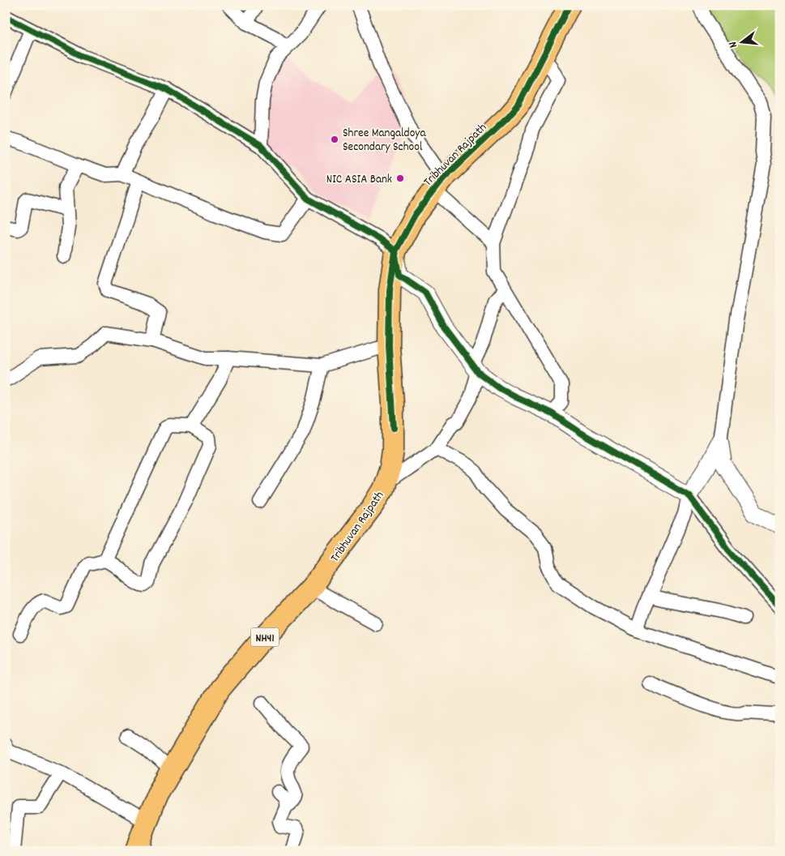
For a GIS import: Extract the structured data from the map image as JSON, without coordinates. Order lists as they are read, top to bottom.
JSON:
{
  "streets": {
    "highway": ["Tribhuvan Rajpath", "NH41"]
  },
  "places": ["Shree Mangaldoya Secondary School", "NIC ASIA Bank"],
  "north": "left"
}
